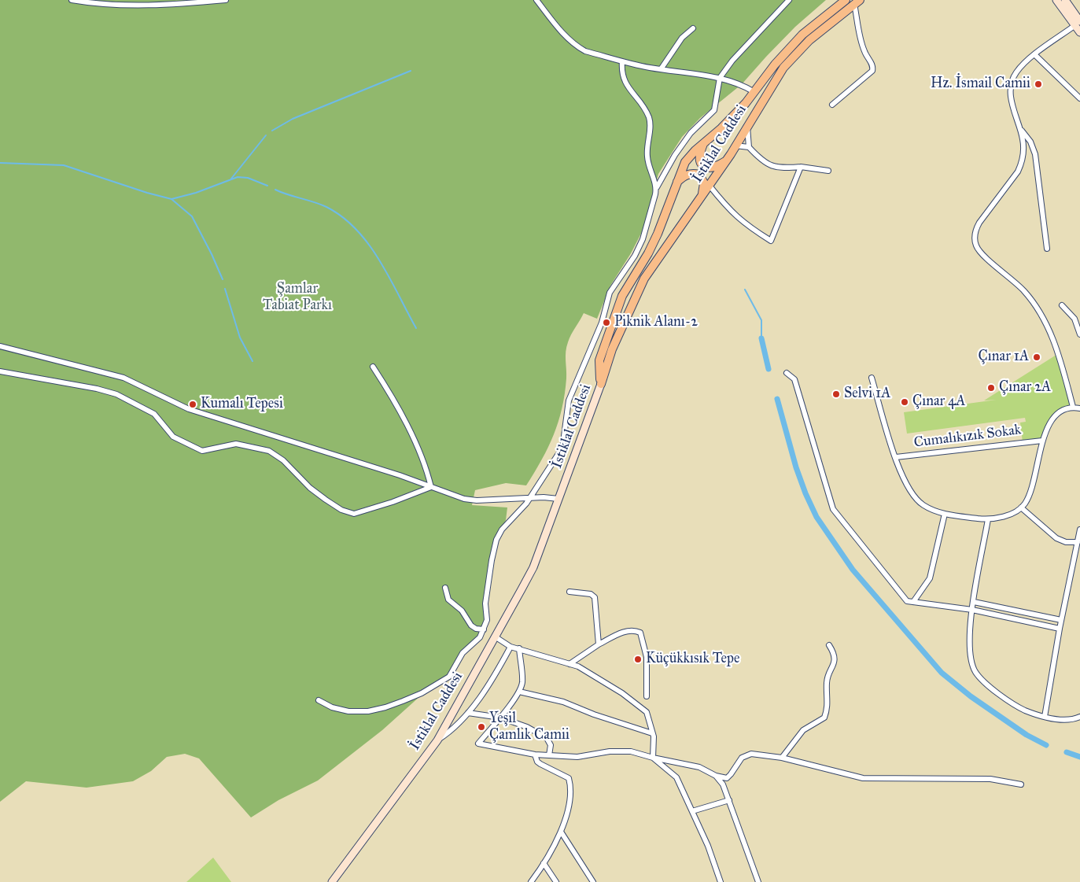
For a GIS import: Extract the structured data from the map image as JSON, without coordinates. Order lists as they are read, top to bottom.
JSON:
{
  "streets": {
    "main road": ["İstiklal Caddesi"],
    "street": ["Cumalıkızık Sokak"]
  },
  "parks": ["Şamlar Tabiat Parkı"],
  "places": [
    "Hz. İsmail Camii",
    "Piknik Alanı-2",
    "Çınar 1A",
    "Çınar 2A",
    "Selvi 1A",
    "Çınar 4A",
    "Kumalı Tepesi",
    "Küçükkısık Tepe",
    "Yeşil Çamlık Camii"
  ]
}
